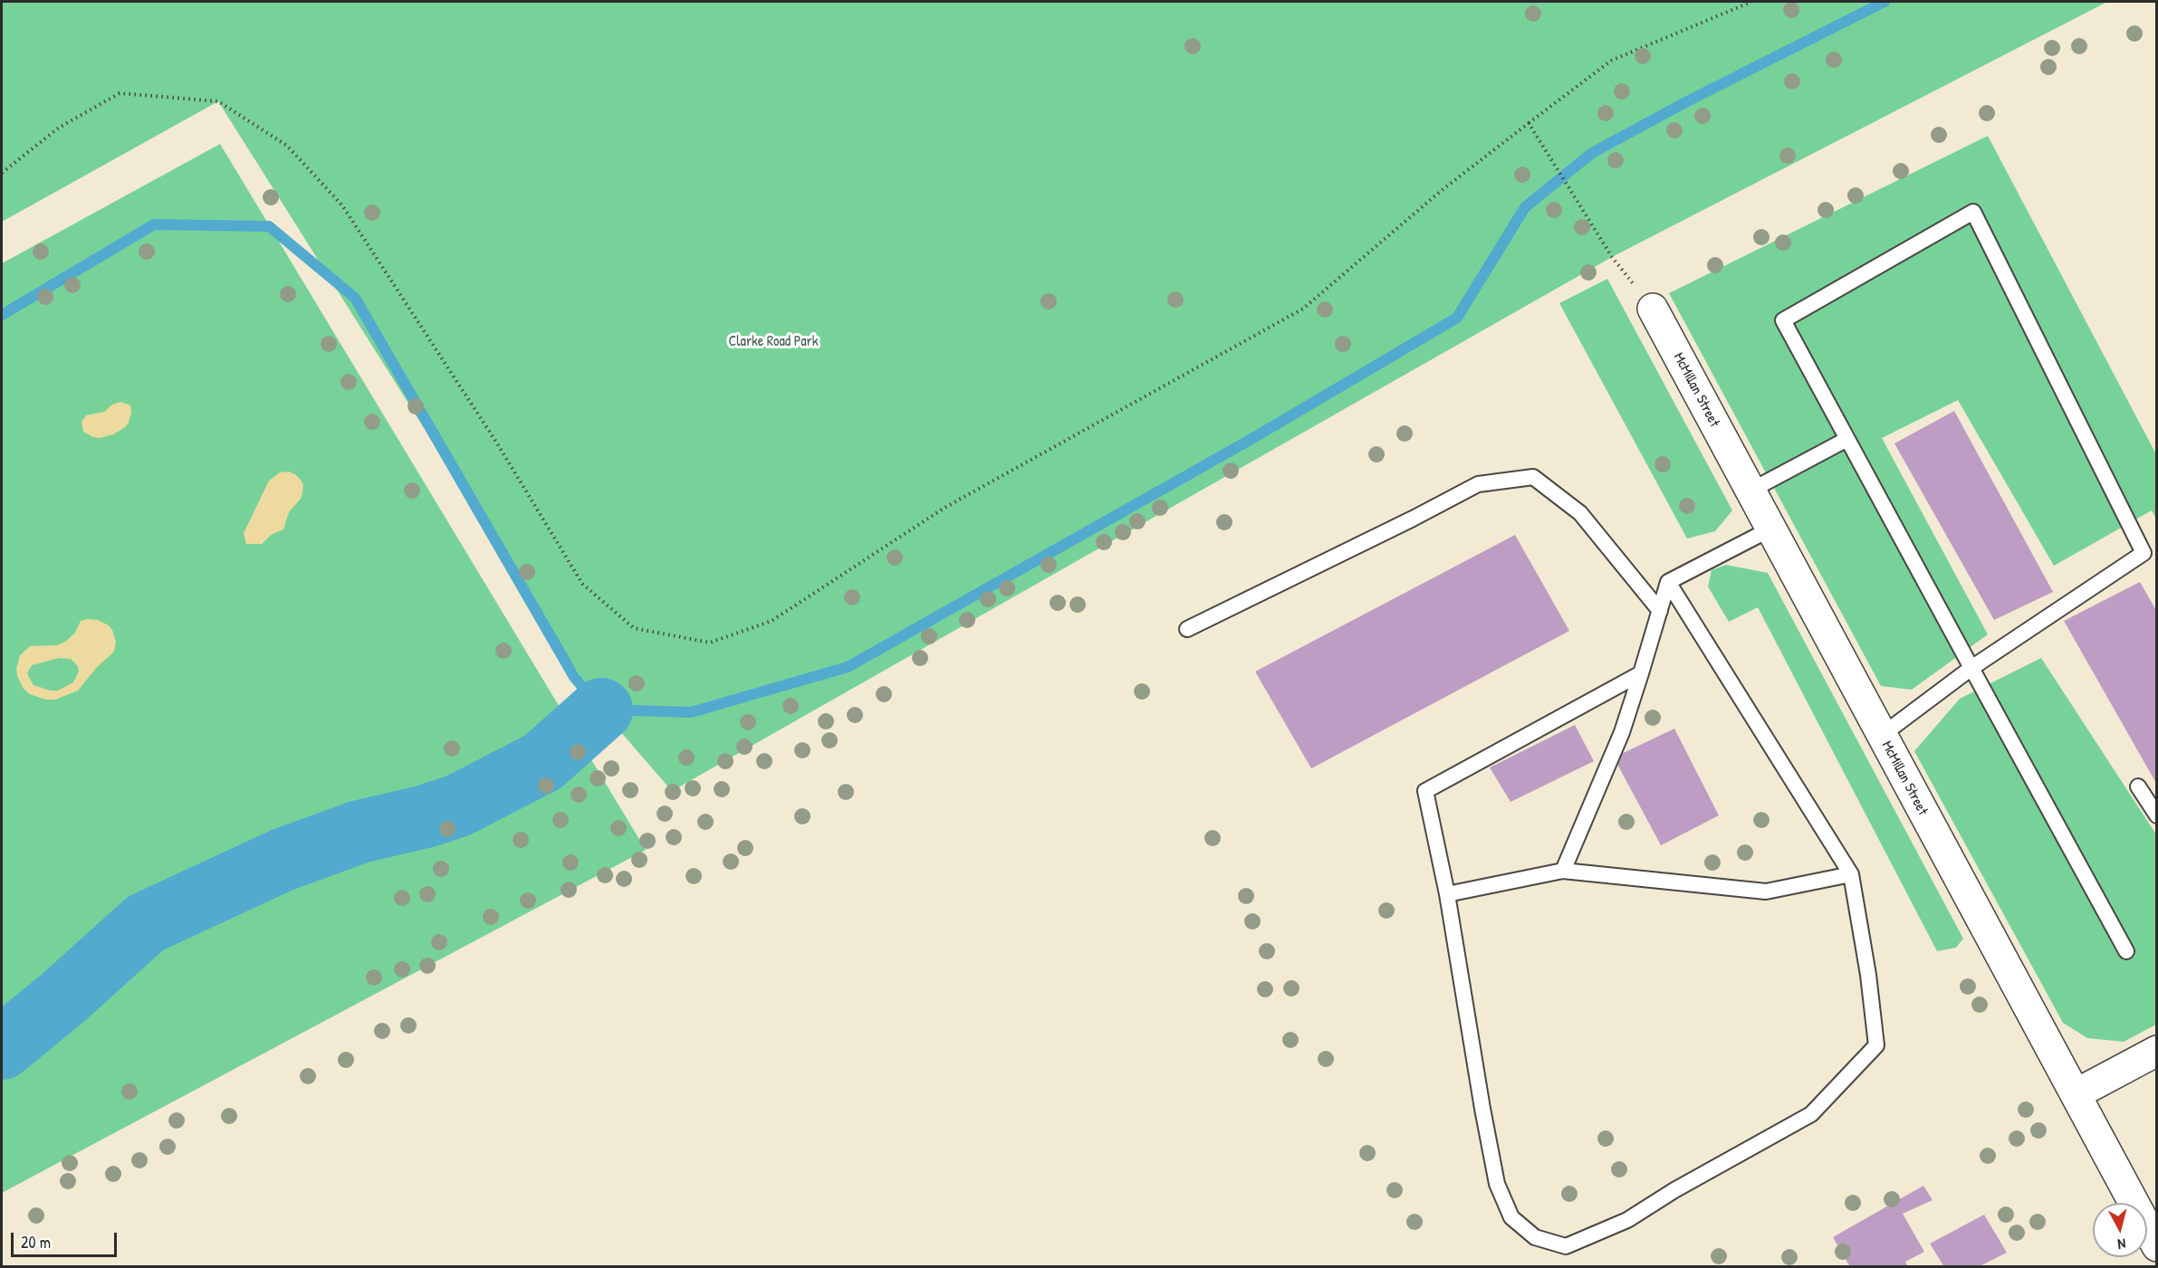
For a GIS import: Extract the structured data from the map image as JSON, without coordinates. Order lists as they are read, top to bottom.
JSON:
{
  "streets": {
    "street": ["McMillan Street"]
  },
  "parks": ["Clarke Road Park"],
  "scale_bar": "20 m",
  "north": "bottom"
}
